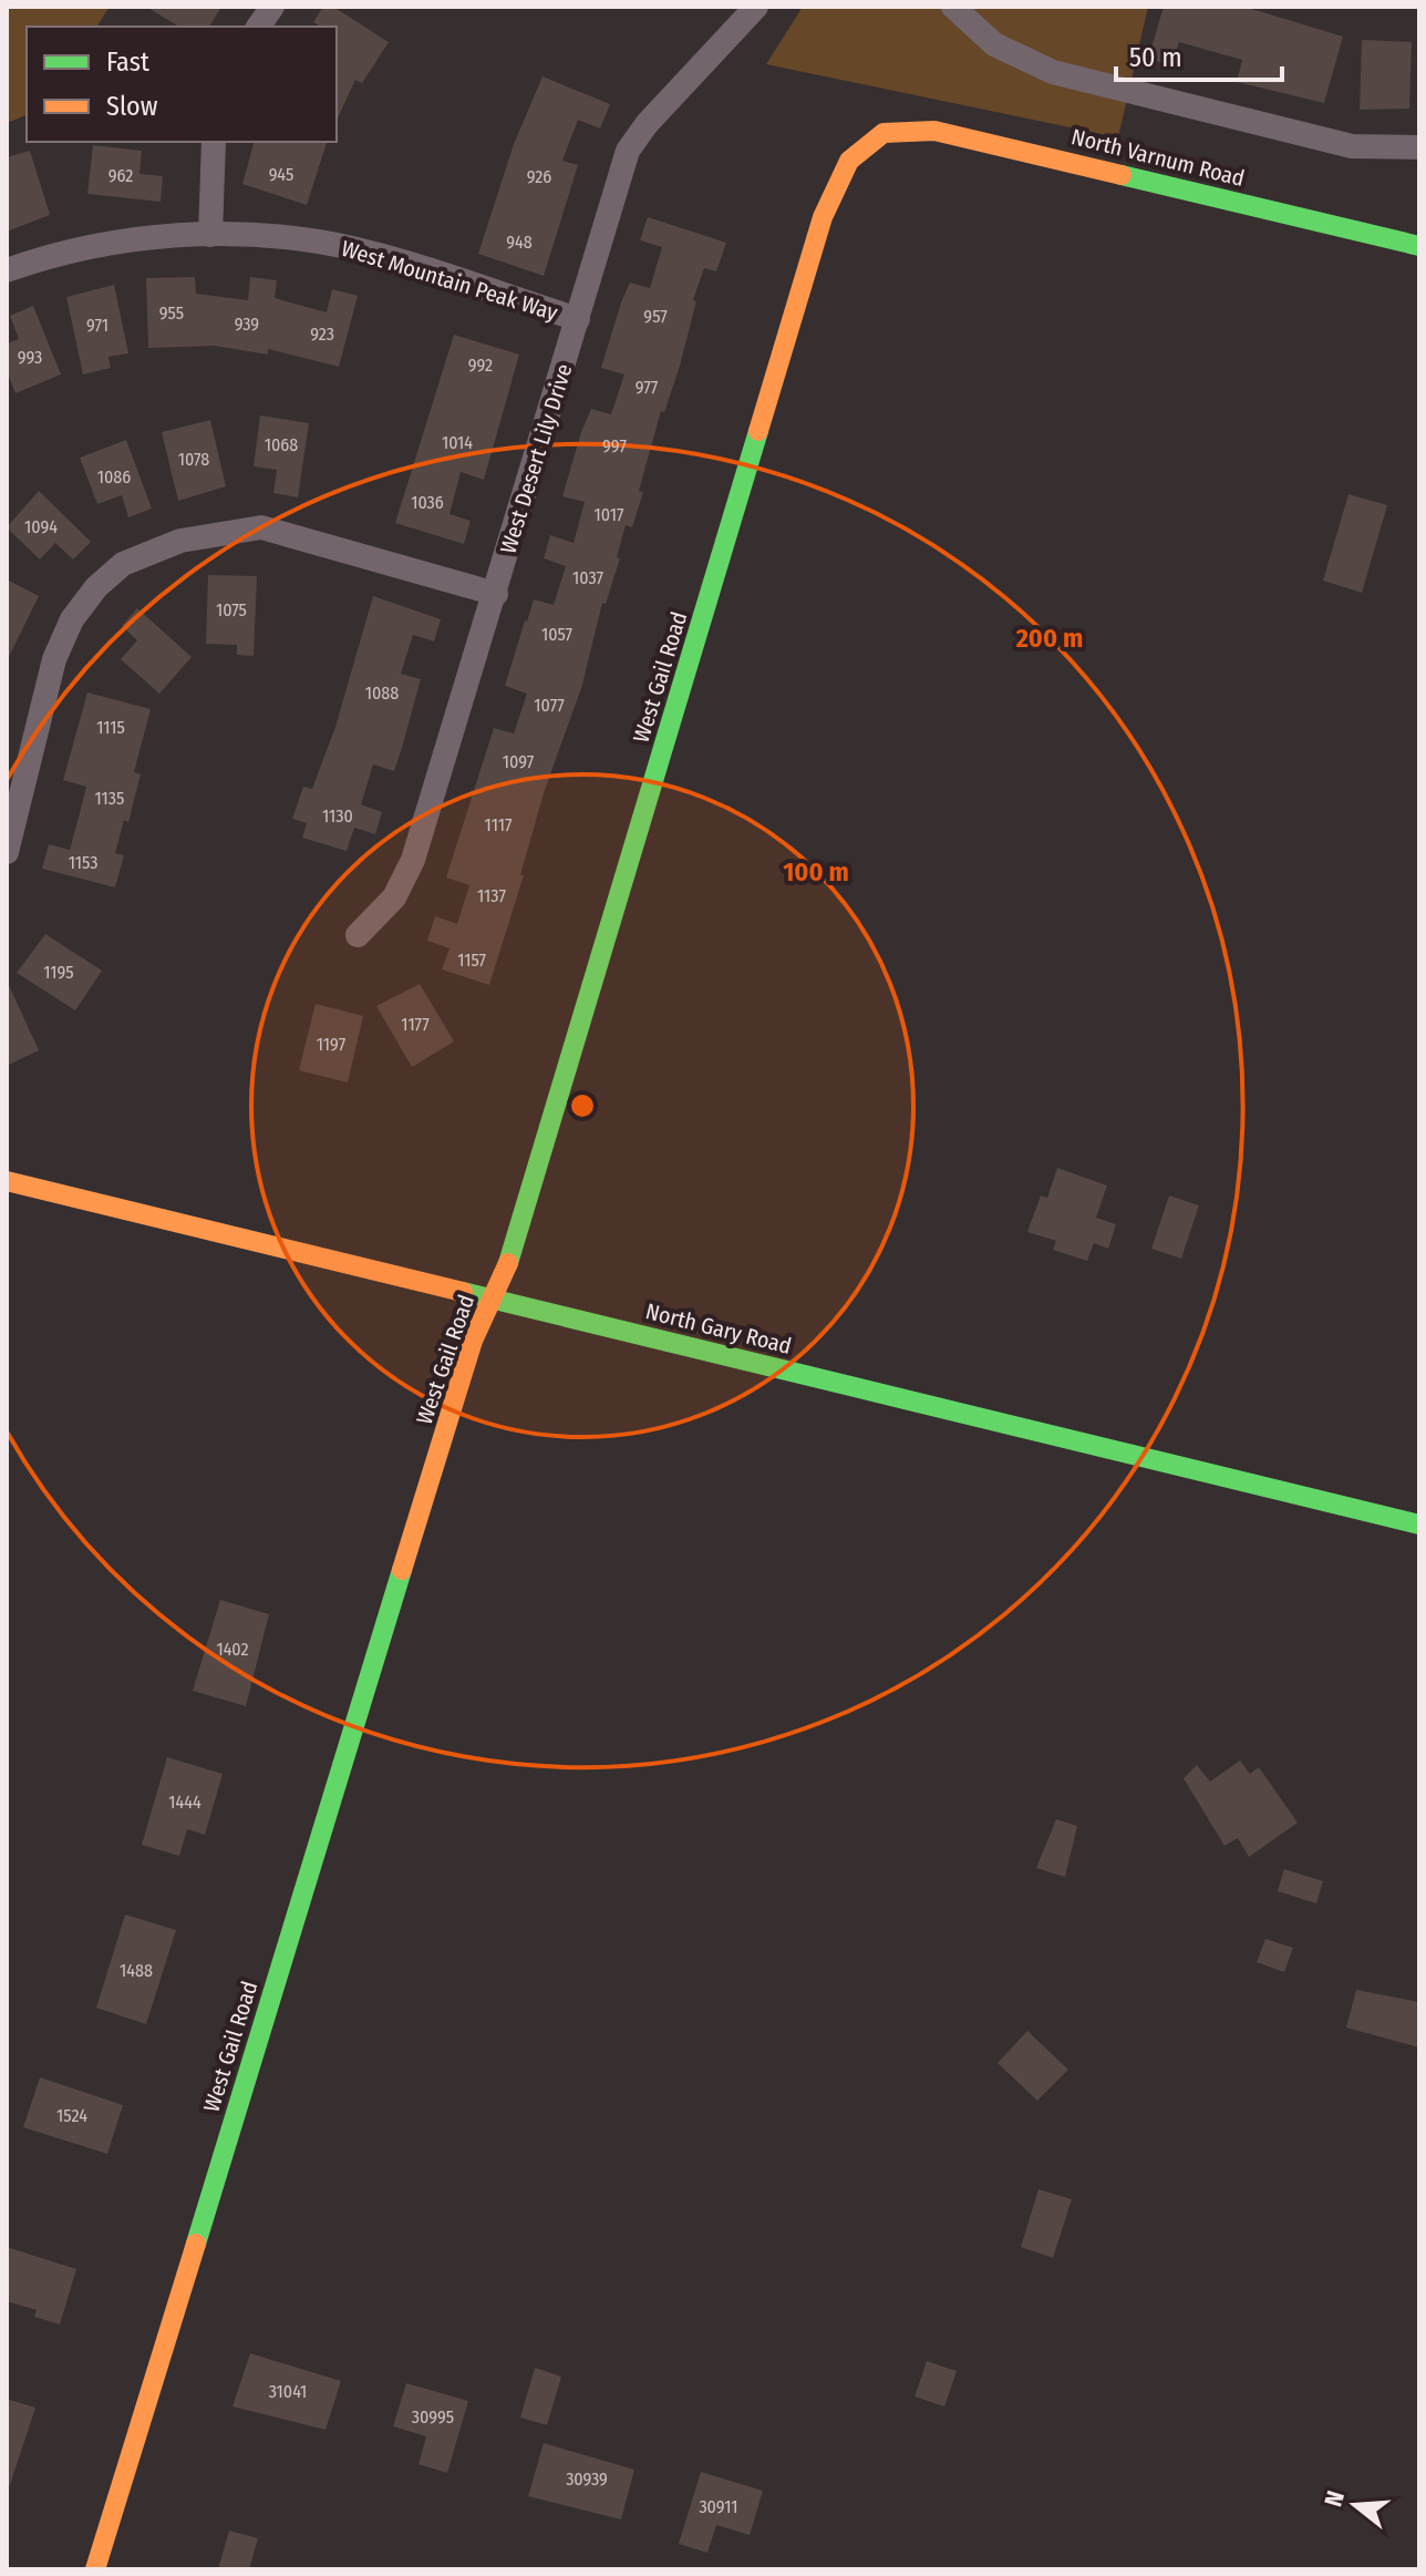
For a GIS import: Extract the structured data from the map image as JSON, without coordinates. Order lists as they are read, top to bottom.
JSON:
{
  "streets": {
    "street": [
      "North Varnum Road",
      "West Mountain Peak Way",
      "West Desert Lily Drive",
      "West Gail Road",
      "North Gary Road"
    ]
  },
  "crossings": [
    ["North Varnum Road", "West Gail Road"],
    ["West Mountain Peak Way", "West Desert Lily Drive"],
    ["West Gail Road", "North Gary Road"]
  ],
  "house_numbers": [
    "945",
    "962",
    "926",
    "948",
    "955",
    "957",
    "939",
    "971",
    "923",
    "993",
    "992",
    "977",
    "1014",
    "1068",
    "997",
    "1078",
    "1086",
    "1036",
    "1017",
    "1094",
    "1037",
    "1075",
    "1057",
    "1088",
    "1077",
    "1115",
    "1097",
    "1135",
    "1130",
    "1117",
    "1153",
    "1137",
    "1157",
    "1195",
    "1177",
    "1197",
    "1402",
    "1444",
    "1488",
    "1524",
    "31041",
    "30995",
    "30939",
    "30911"
  ],
  "legend": ["Fast", "Slow"],
  "scale_bar": "50 m",
  "north": "left",
  "rings": ["200 m", "100 m"]
}
